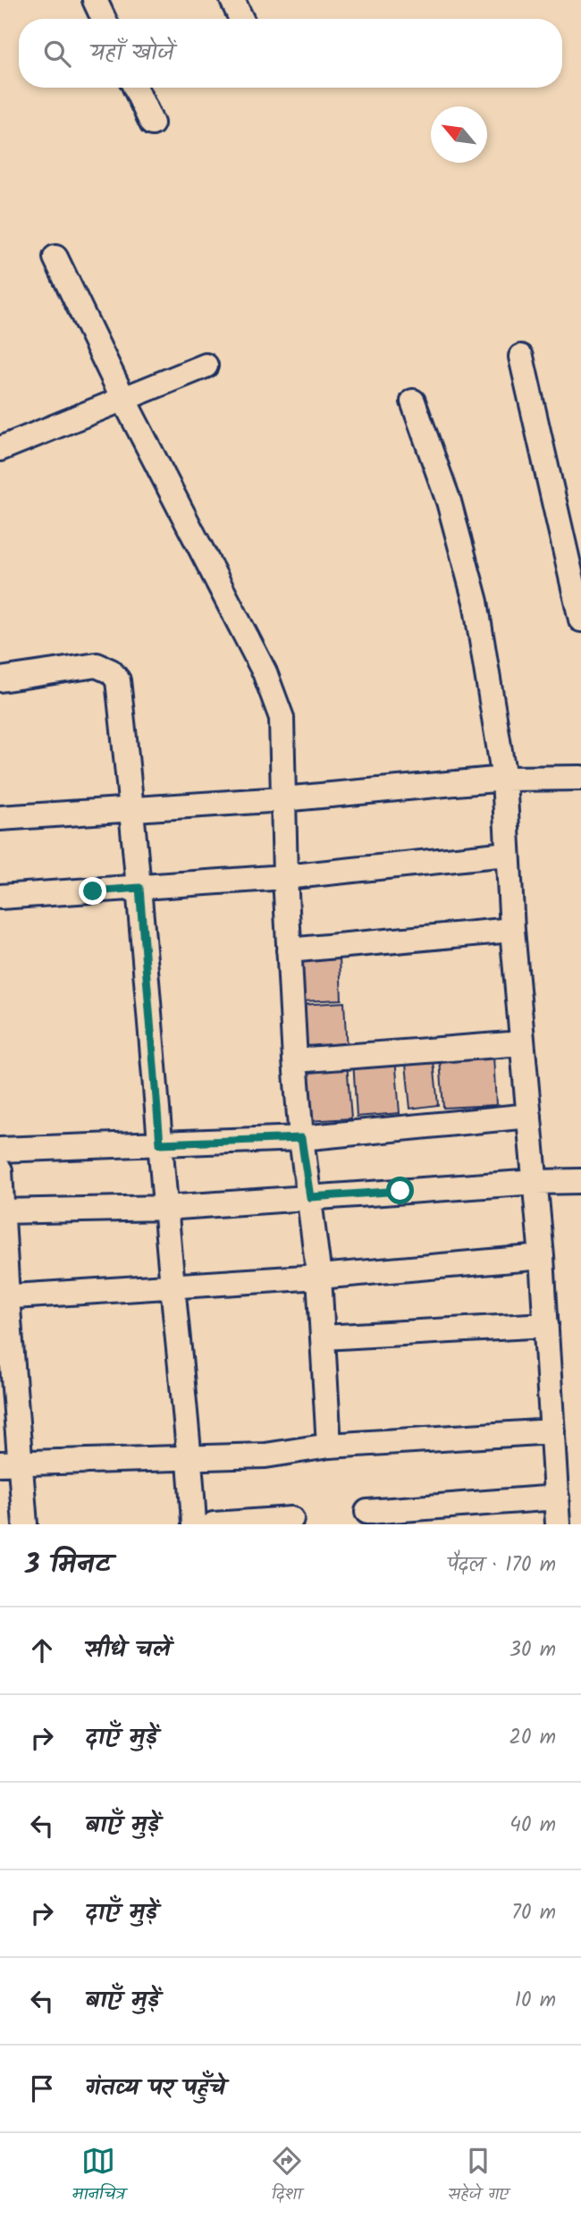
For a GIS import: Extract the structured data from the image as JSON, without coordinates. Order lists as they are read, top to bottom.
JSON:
{
  "north": "top left",
  "page": {
    "search": "यहाँ खोजें",
    "heading": ["3 मिनट", "पैदल · 170 m"],
    "list": [
      ["सीधे चलें", "30 m"],
      ["दाएँ मुड़ें", "20 m"],
      ["बाएँ मुड़ें", "40 m"],
      ["दाएँ मुड़ें", "70 m"],
      ["बाएँ मुड़ें", "10 m"],
      "गंतव्य पर पहुँचे"
    ],
    "nav": ["मानचित्र", "दिशा", "सहेजे गए"]
  }
}
